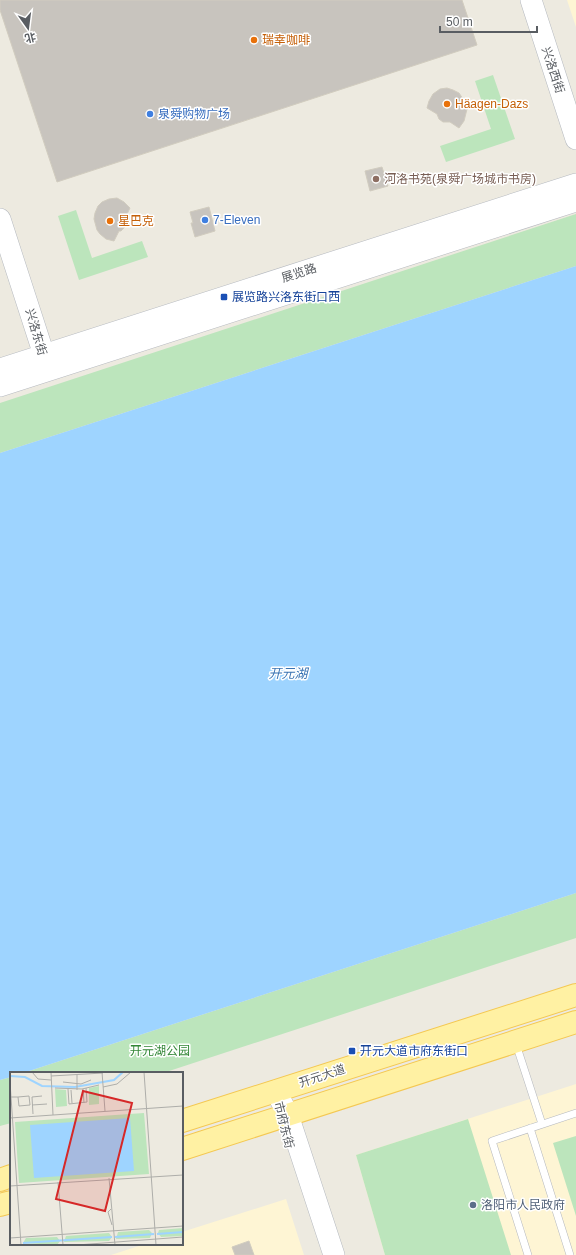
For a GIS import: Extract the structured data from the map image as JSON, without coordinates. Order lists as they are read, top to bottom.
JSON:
{
  "streets": {
    "main road": ["开元大道"],
    "street": [
      "兴洛西街",
      "展览路",
      "兴洛东街",
      "市府东街"
    ]
  },
  "crossings": [
    ["展览路", "兴洛东街"],
    ["开元大道", "市府东街"]
  ],
  "water": ["开元湖"],
  "parks": ["开元湖公园"],
  "places": {
    "other": [
      "瑞幸咖啡",
      "Häagen-Dazs",
      "泉舜购物广场",
      "河洛书苑(泉舜广场城市书房)",
      "7-Eleven",
      "星巴克",
      "洛阳市人民政府"
    ],
    "transit": ["展览路兴洛东街口西", "开元大道市府东街口"]
  },
  "scale_bar": "50 m",
  "north": "bottom"
}
